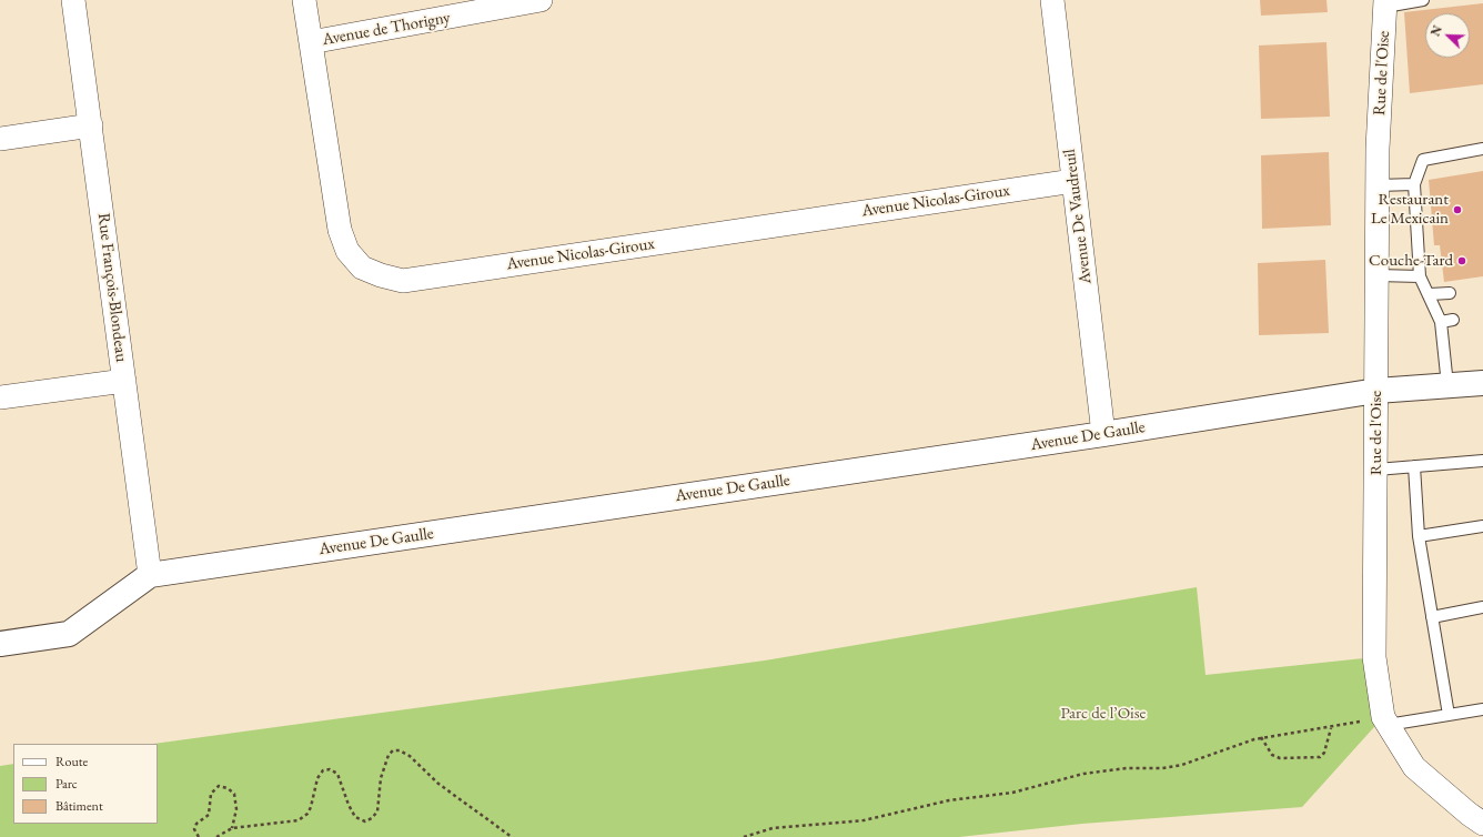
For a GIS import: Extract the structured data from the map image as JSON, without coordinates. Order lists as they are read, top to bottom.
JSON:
{
  "streets": {
    "street": [
      "Avenue de Thorigny",
      "Rue de l'Oise",
      "Avenue Nicolas-Giroux",
      "Avenue De Vaudreuil",
      "Rue François-Blondeau",
      "Avenue De Gaulle"
    ]
  },
  "crossings": [
    ["Avenue de Thorigny", "Avenue Nicolas-Giroux"],
    ["Rue de l'Oise", "Avenue De Gaulle"],
    ["Avenue Nicolas-Giroux", "Avenue De Vaudreuil"],
    ["Avenue De Vaudreuil", "Avenue De Gaulle"],
    ["Rue François-Blondeau", "Avenue De Gaulle"]
  ],
  "parks": ["Parc de l’Oise"],
  "places": ["Restaurant Le Mexicain", "Couche-Tard"],
  "legend": ["Route", "Parc", "Bâtiment"],
  "north": "top left"
}
